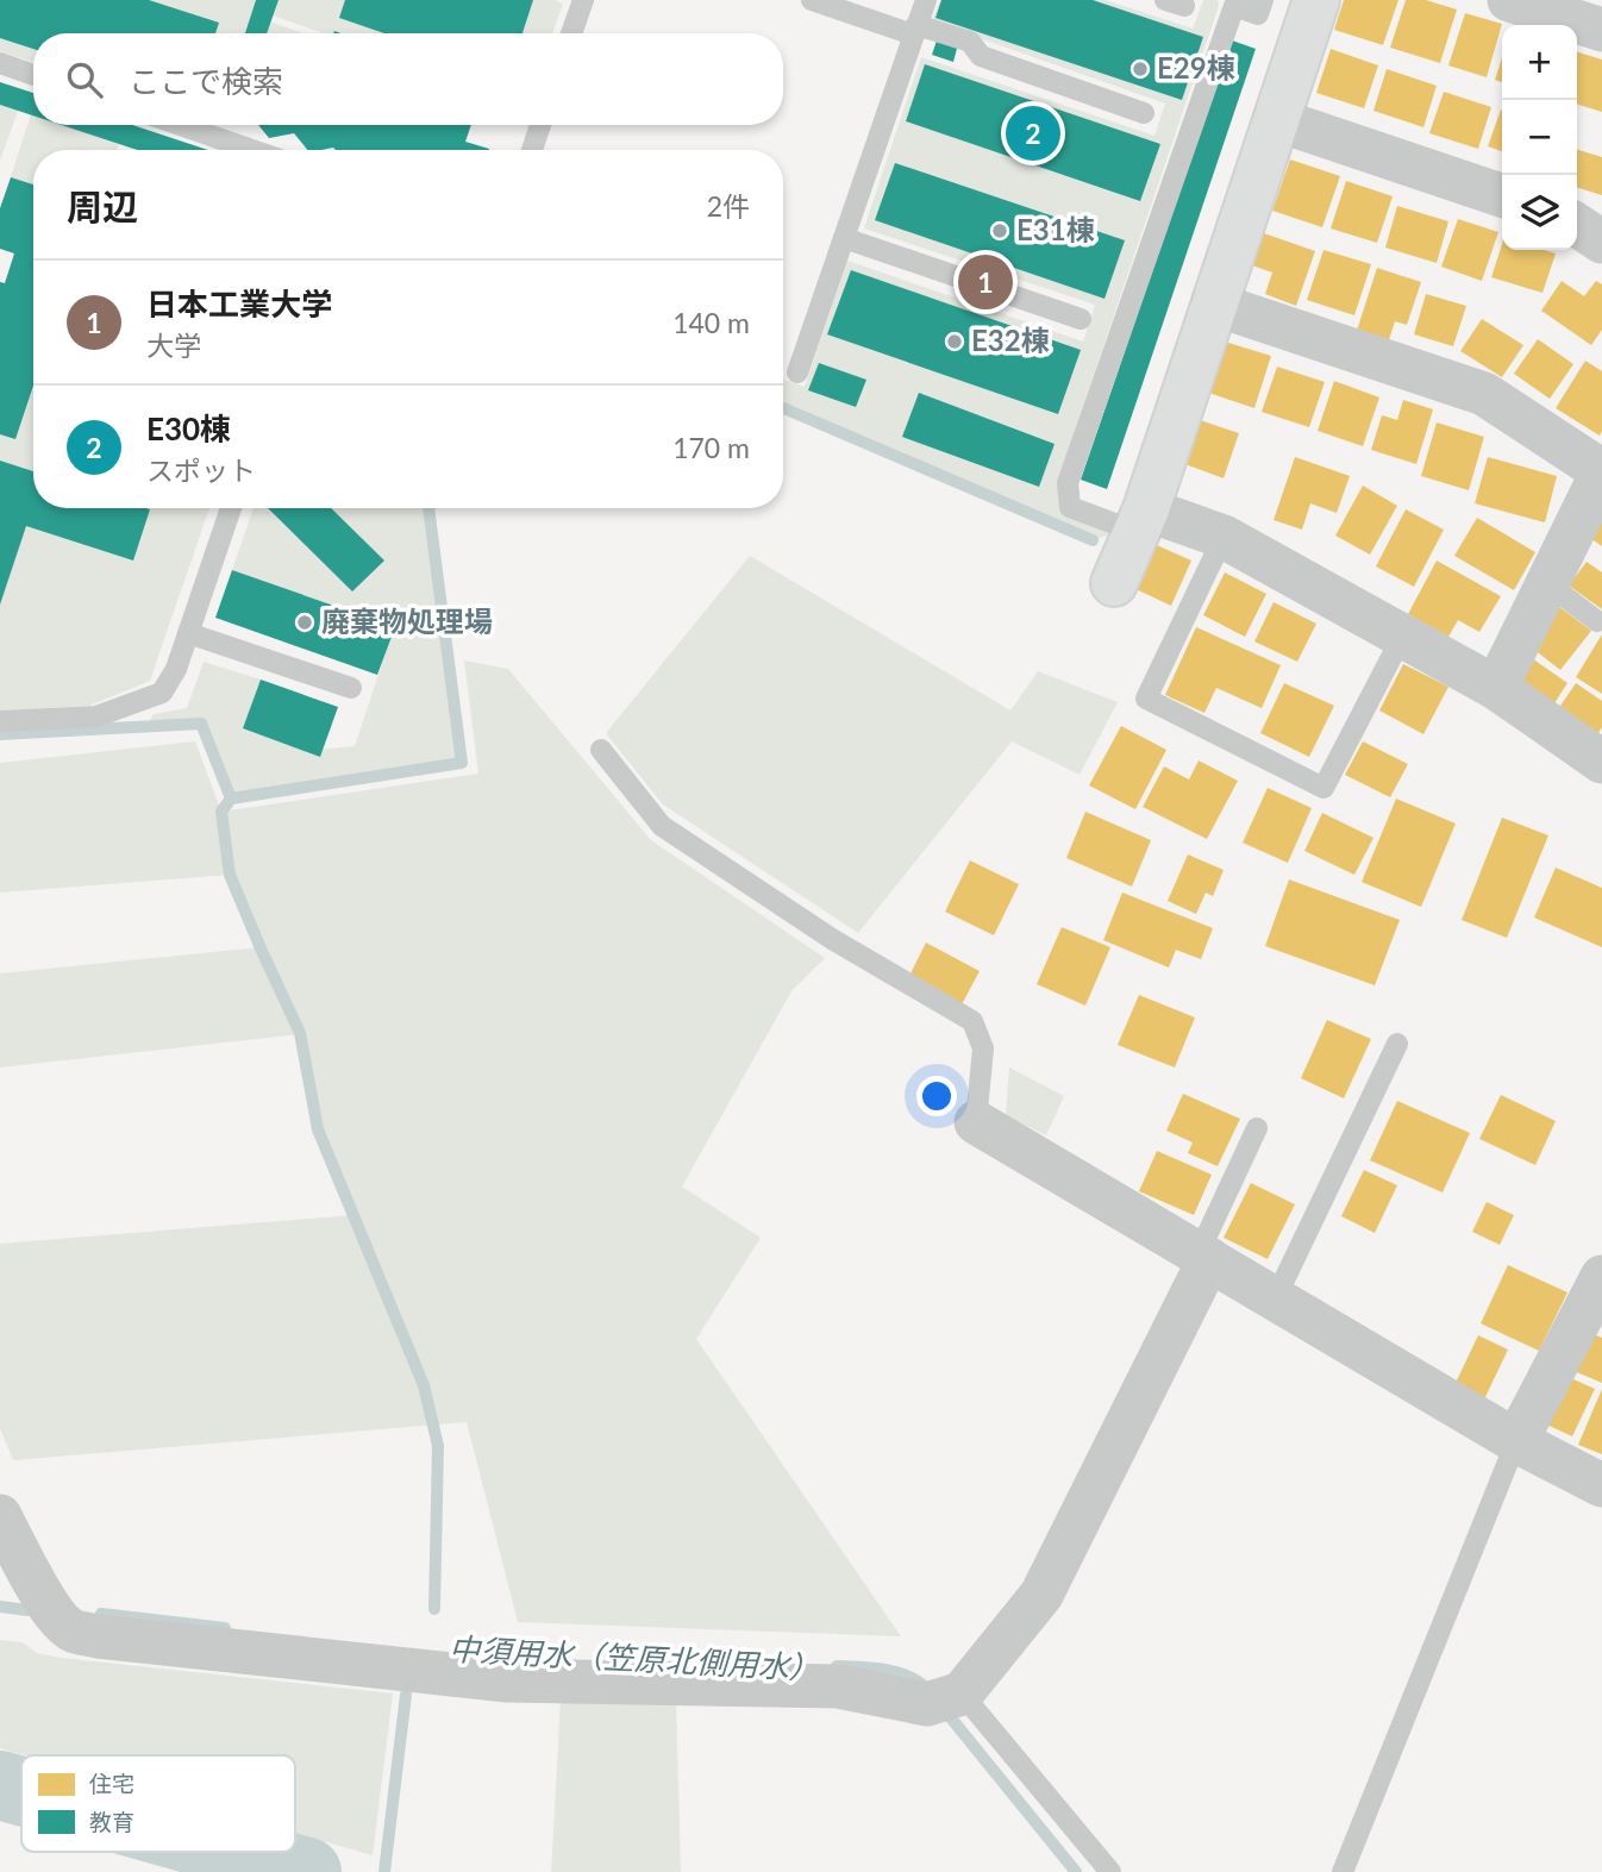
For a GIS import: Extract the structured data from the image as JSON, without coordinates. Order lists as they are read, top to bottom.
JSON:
{
  "water": ["中須用水（笠原北側用水）"],
  "places": [
    "E29棟",
    "E31棟",
    "E32棟",
    "廃棄物処理場"
  ],
  "legend": ["住宅", "教育"],
  "page": {
    "map_buttons": ["+", "−"],
    "search": "ここで検索",
    "pins": ["2", "1"],
    "heading": ["周辺", "2件"],
    "list": [
      {
        "mark": "1",
        "name": "日本工業大学",
        "note": "大学",
        "value": "140 m"
      },
      {
        "mark": "2",
        "name": "E30棟",
        "note": "スポット",
        "value": "170 m"
      }
    ]
  }
}
